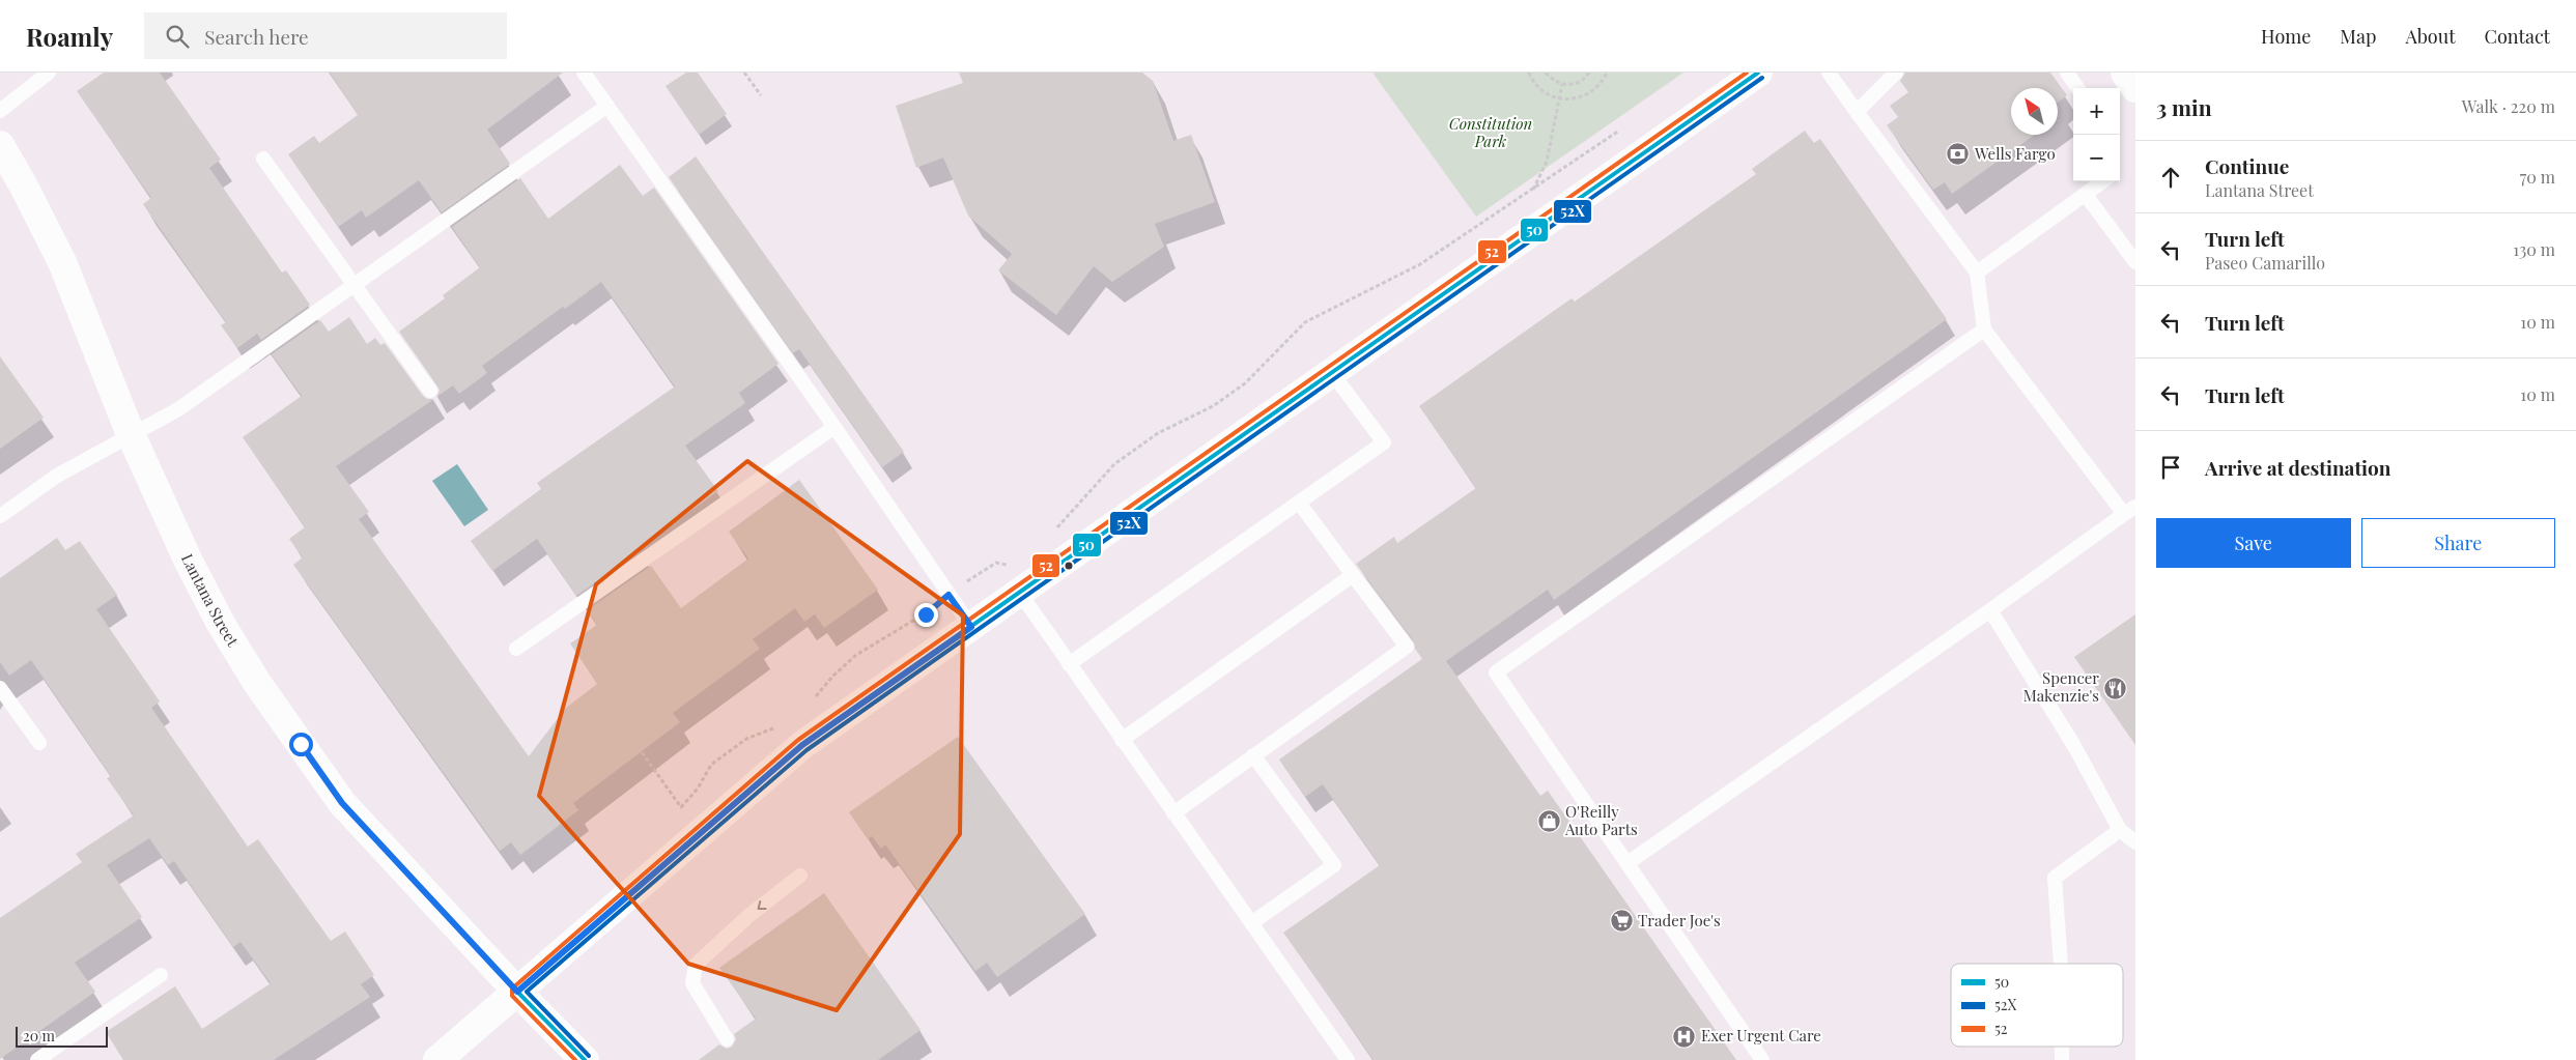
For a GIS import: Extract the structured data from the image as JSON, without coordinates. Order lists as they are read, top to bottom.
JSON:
{
  "streets": {
    "street": ["Lantana Street"]
  },
  "parks": ["Constitution Park"],
  "places": {
    "bank": ["Wells Fargo"],
    "restaurant": ["Spencer Makenzie's"],
    "shop": ["O'Reilly Auto Parts"],
    "supermarket": ["Trader Joe's"],
    "hospital": ["Exer Urgent Care"]
  },
  "lines": ["transit line 50", "transit line 52", "transit line 52X"],
  "legend": ["50", "52X", "52"],
  "scale_bar": "20 m",
  "north": "top left",
  "page": {
    "header": "Roamly",
    "search": "Search here",
    "nav": [
      "Home",
      "Map",
      "About",
      "Contact"
    ],
    "heading": ["3 min", "Walk · 220 m"],
    "map_buttons": ["+", "−"],
    "list": [
      ["Continue", "Lantana Street", "70 m"],
      ["Turn left", "Paseo Camarillo", "130 m"],
      ["Turn left", "10 m"],
      ["Turn left", "10 m"],
      "Arrive at destination"
    ],
    "buttons": ["Save", "Share"],
    "scale": "20 m"
  }
}
